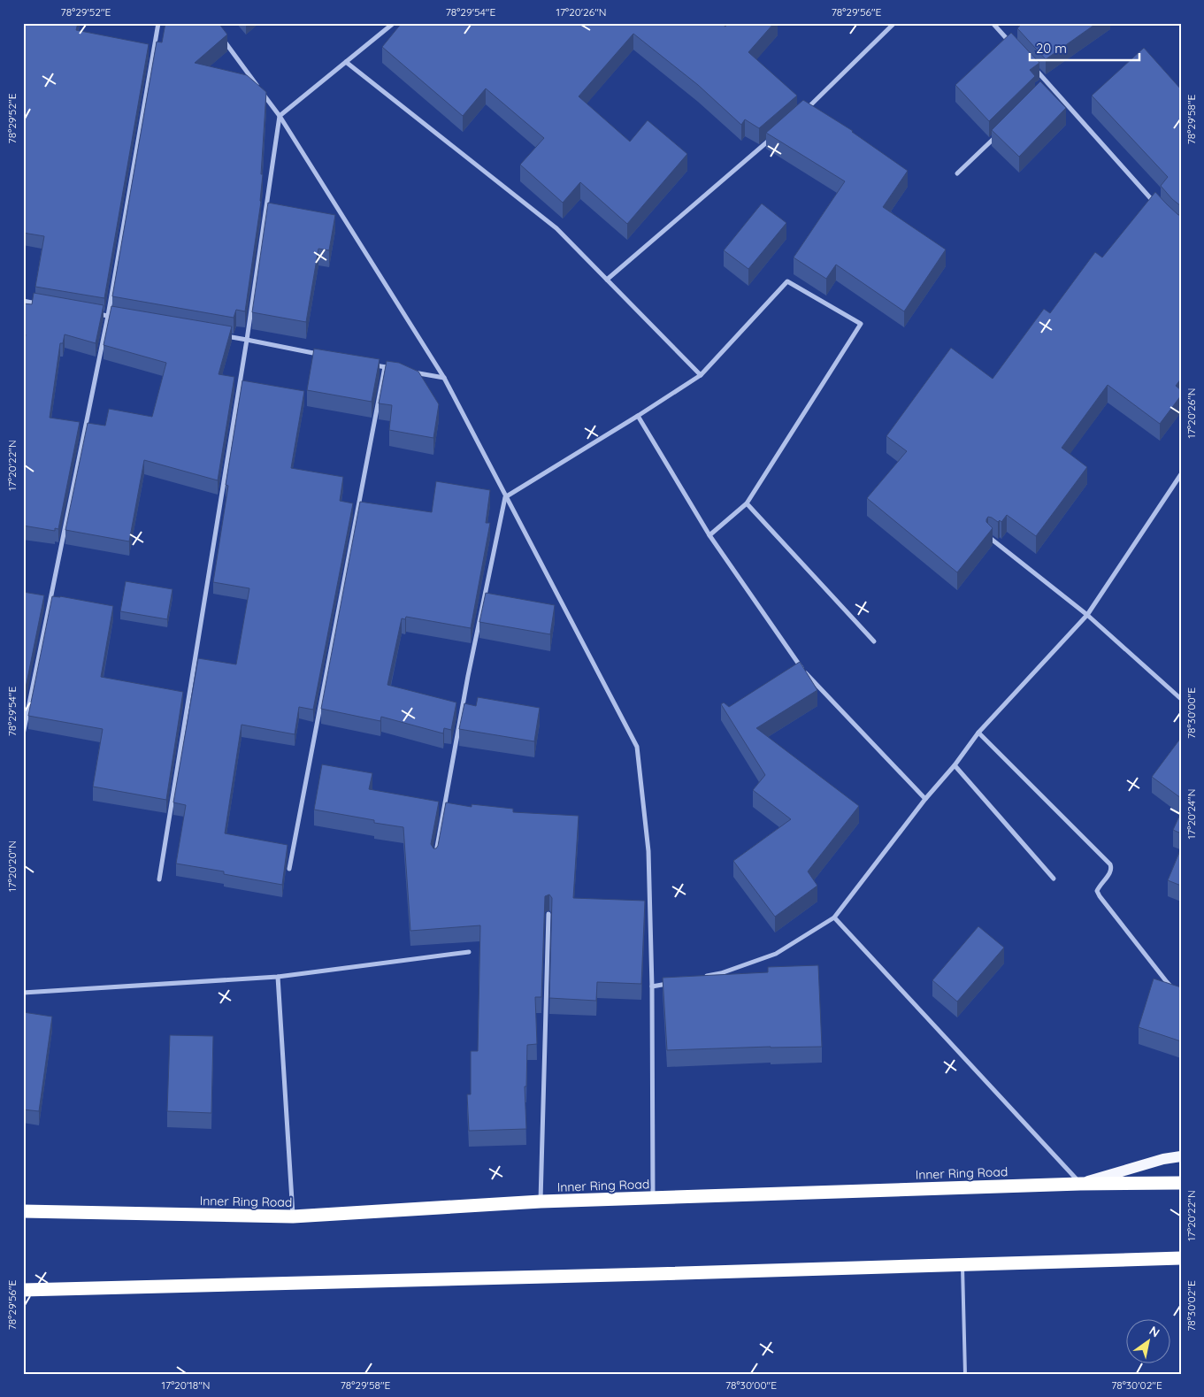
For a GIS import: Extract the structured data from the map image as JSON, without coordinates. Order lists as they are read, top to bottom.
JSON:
{
  "streets": {
    "highway": ["Inner Ring Road"]
  },
  "scale_bar": "20 m",
  "north": "top right",
  "coordinates": [
    "78°29'52\"E",
    "78°29'54\"E",
    "17°20'26\"N",
    "78°29'56\"E",
    "78°29'58\"E",
    "17°20'22\"N",
    "78°30'00\"E",
    "17°20'24\"N",
    "17°20'20\"N",
    "78°30'02\"E",
    "17°20'18\"N"
  ]
}
